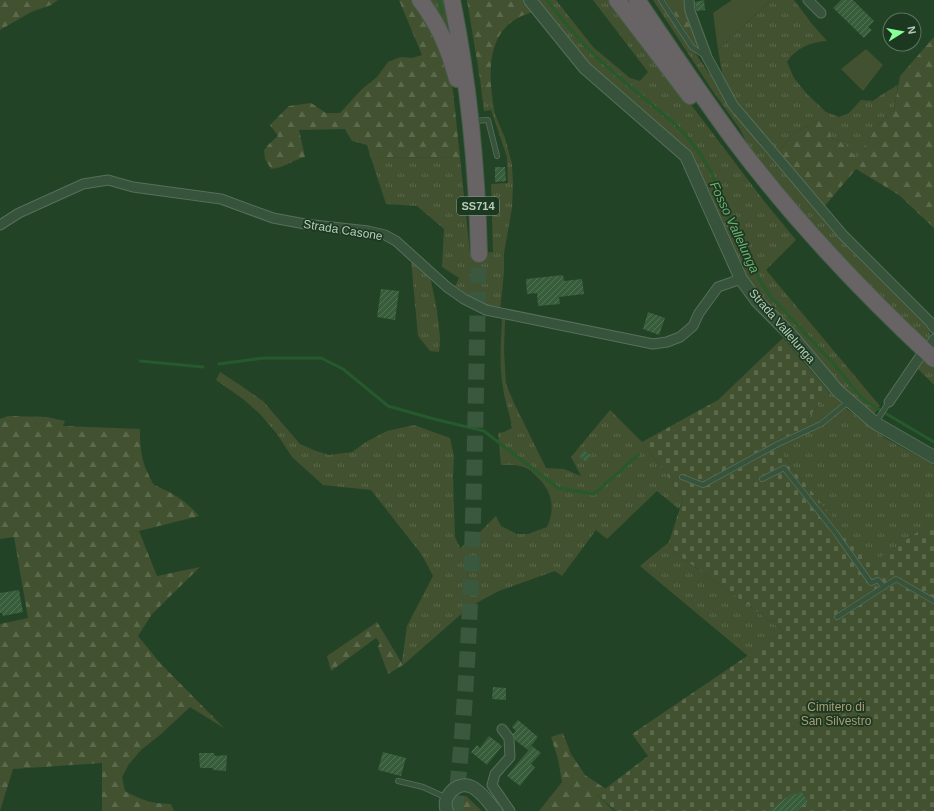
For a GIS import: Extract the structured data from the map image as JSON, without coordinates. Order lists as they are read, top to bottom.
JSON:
{
  "streets": {
    "highway": ["SS714"],
    "street": ["Strada Casone", "Strada Vallelunga"]
  },
  "crossings": [
    ["Strada Casone", "Strada Vallelunga"]
  ],
  "water": ["Fosso Vallelunga"],
  "parks": ["Cimitero di San Silvestro"],
  "north": "right"
}
